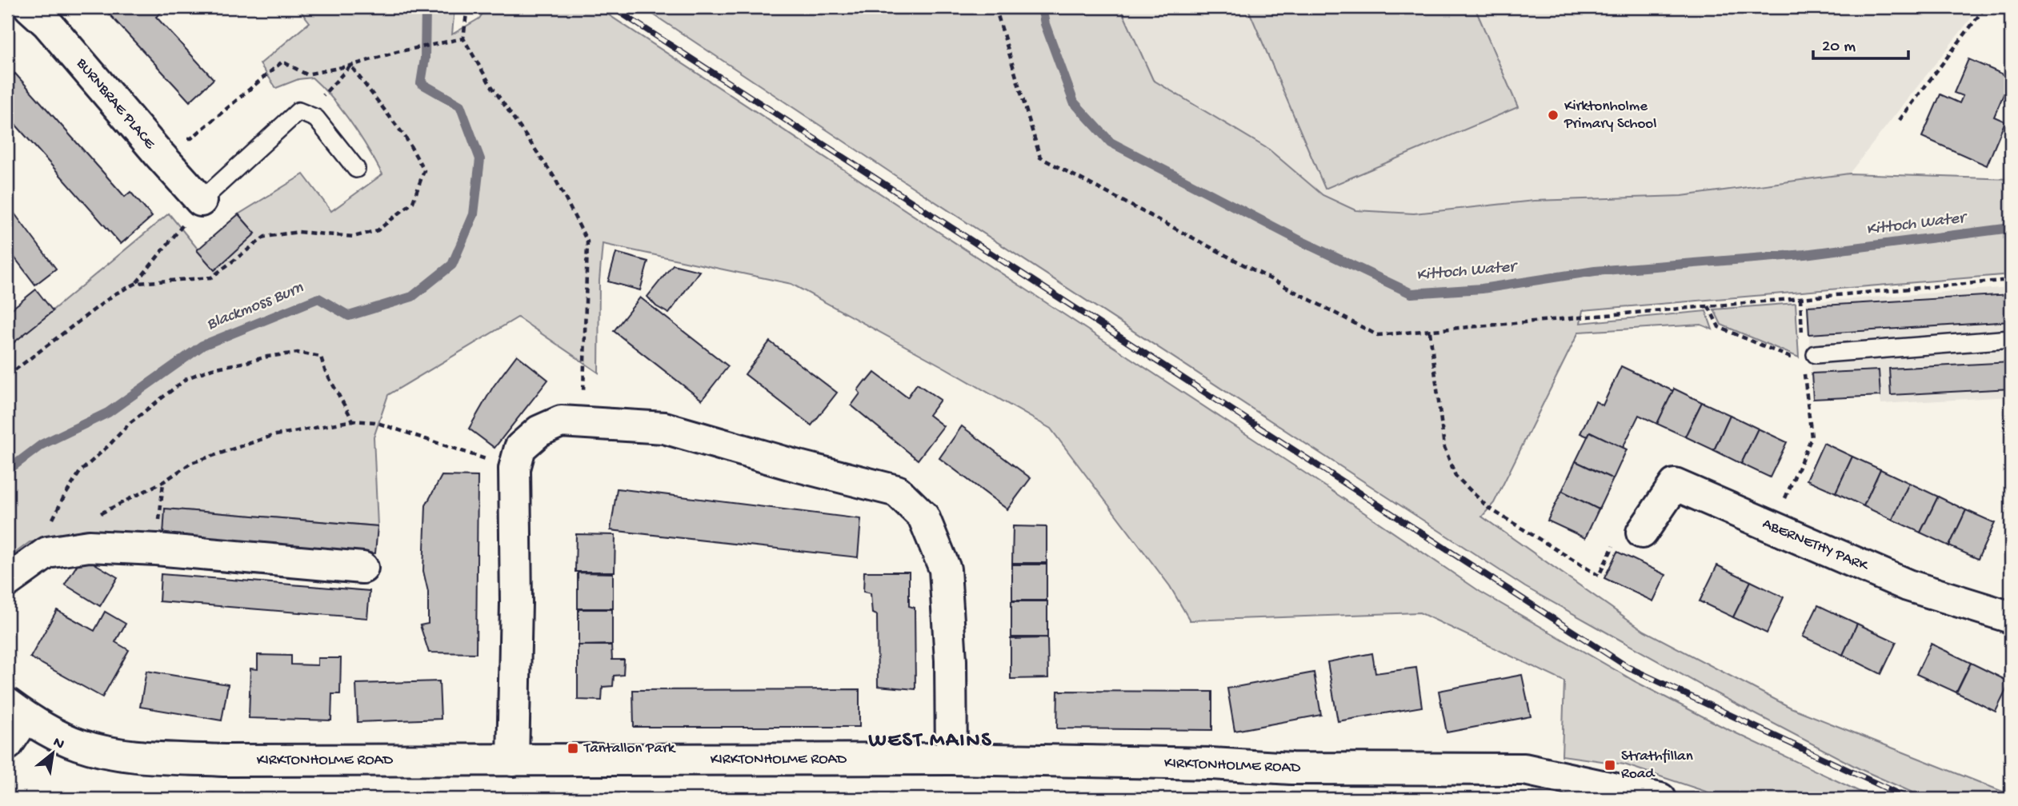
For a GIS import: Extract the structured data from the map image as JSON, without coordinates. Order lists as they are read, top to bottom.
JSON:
{
  "streets": {
    "street": ["BURNBRAE PLACE", "ABERNETHY PARK", "KIRKTONHOLME ROAD"]
  },
  "districts": ["WEST MAINS"],
  "water": ["Kittoch Water", "Blackmoss Burn"],
  "places": {
    "other": ["Kirktonholme Primary School"],
    "transit": ["Tantallon Park", "Strathfillan Road"]
  },
  "scale_bar": "20 m",
  "north": "top right"
}
